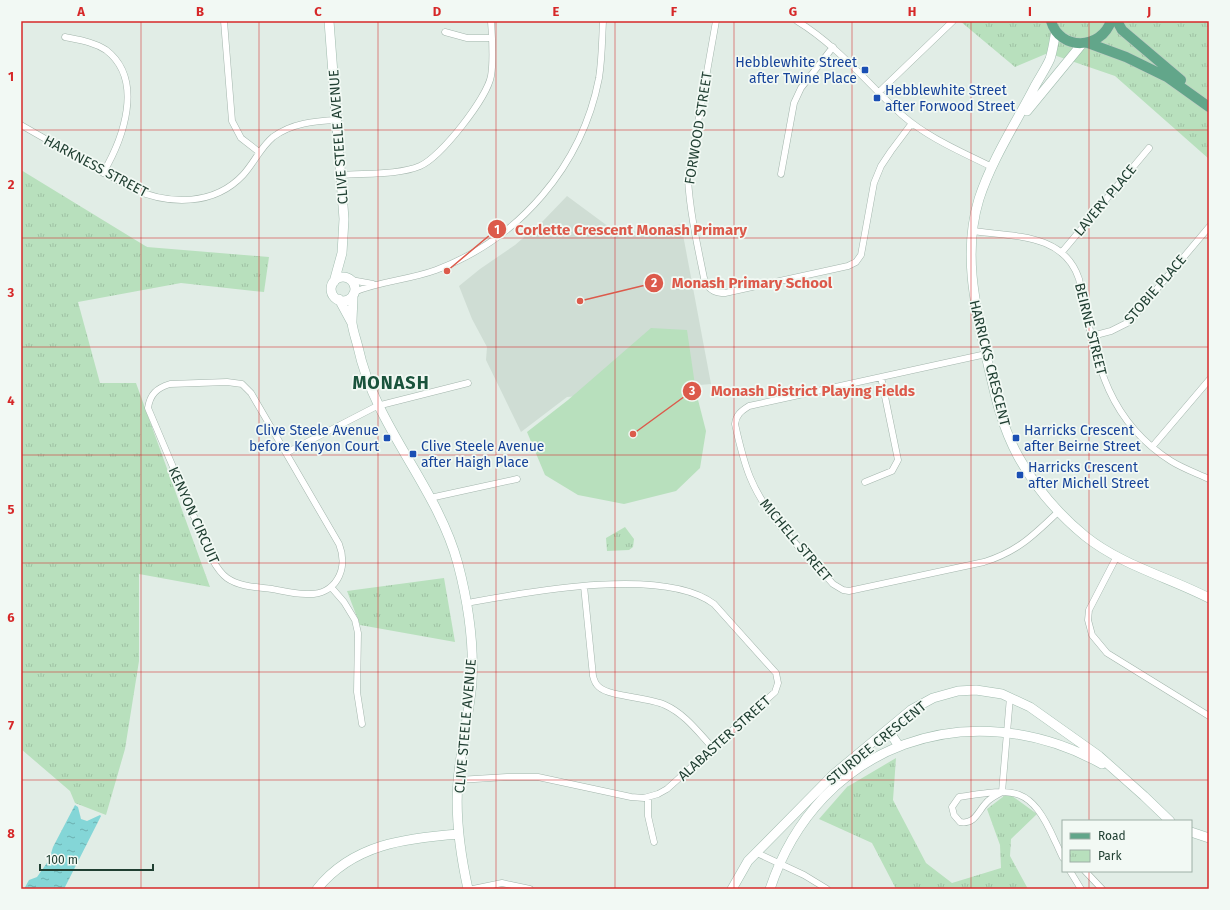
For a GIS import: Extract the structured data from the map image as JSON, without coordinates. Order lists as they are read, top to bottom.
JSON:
{
  "streets": {
    "street": [
      "FORWOOD STREET",
      "CLIVE STEELE AVENUE",
      "HARKNESS STREET",
      "LAVERY PLACE",
      "STOBIE PLACE",
      "BEIRNE STREET",
      "HARRICKS CRESCENT",
      "KENYON CIRCUIT",
      "MICHELL STREET",
      "ALABASTER STREET",
      "STURDEE CRESCENT"
    ]
  },
  "crossings": [
    ["CLIVE STEELE AVENUE", "HARKNESS STREET"],
    ["CLIVE STEELE AVENUE", "ALABASTER STREET"],
    ["LAVERY PLACE", "BEIRNE STREET"],
    ["STOBIE PLACE", "BEIRNE STREET"],
    ["BEIRNE STREET", "HARRICKS CRESCENT"],
    ["HARRICKS CRESCENT", "MICHELL STREET"]
  ],
  "districts": ["MONASH"],
  "places": {
    "transit": [
      "Hebblewhite Street after Twine Place",
      "Hebblewhite Street after Forwood Street",
      "Clive Steele Avenue before Kenyon Court",
      "Harricks Crescent after Beirne Street",
      "Clive Steele Avenue after Haigh Place",
      "Harricks Crescent after Michell Street"
    ],
    "other": ["Corlette Crescent Monash Primary", "Monash Primary School", "Monash District Playing Fields"]
  },
  "legend": ["Road", "Park"],
  "scale_bar": "100 m",
  "grid": {
    "columns": [
      "A",
      "B",
      "C",
      "D",
      "E",
      "F",
      "G",
      "H",
      "I",
      "J"
    ],
    "rows": [
      "1",
      "2",
      "3",
      "4",
      "5",
      "6",
      "7",
      "8"
    ]
  }
}
